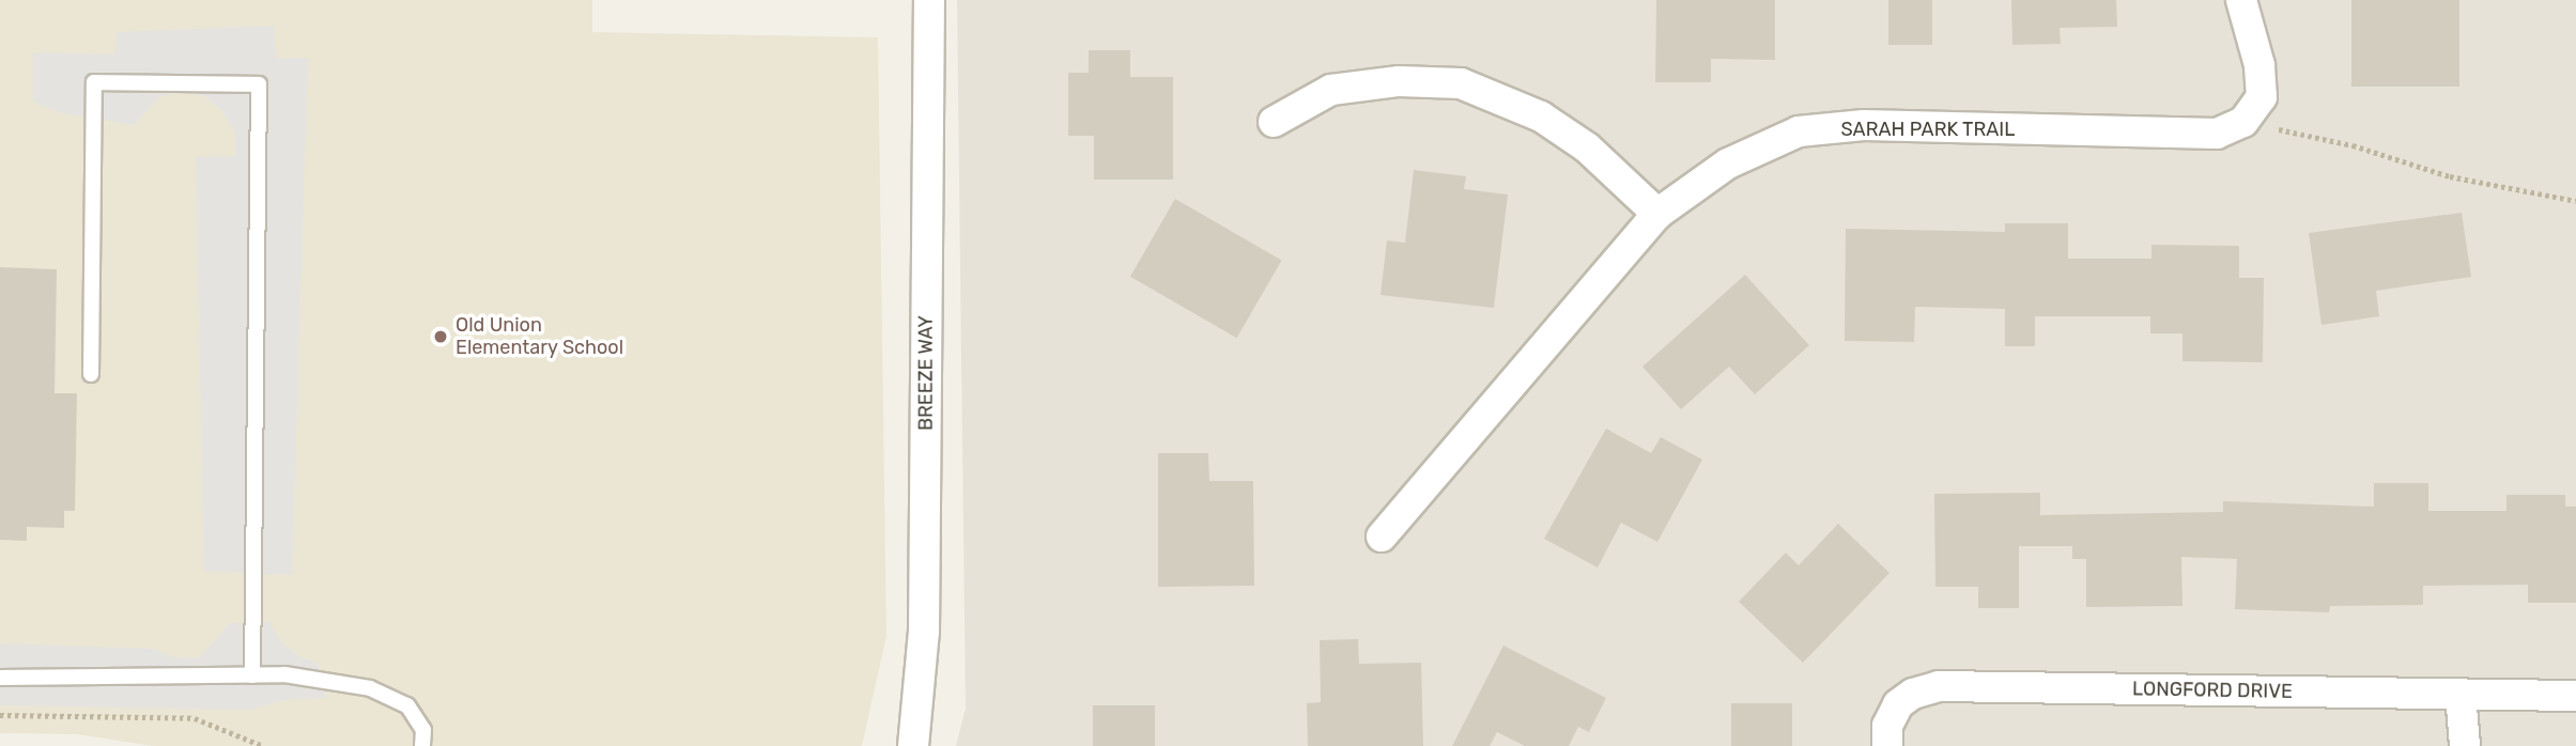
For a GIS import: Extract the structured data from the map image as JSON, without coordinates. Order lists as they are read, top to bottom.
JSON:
{
  "streets": {
    "street": ["SARAH PARK TRAIL", "BREEZE WAY", "LONGFORD DRIVE"]
  },
  "places": ["Old Union Elementary School"]
}
